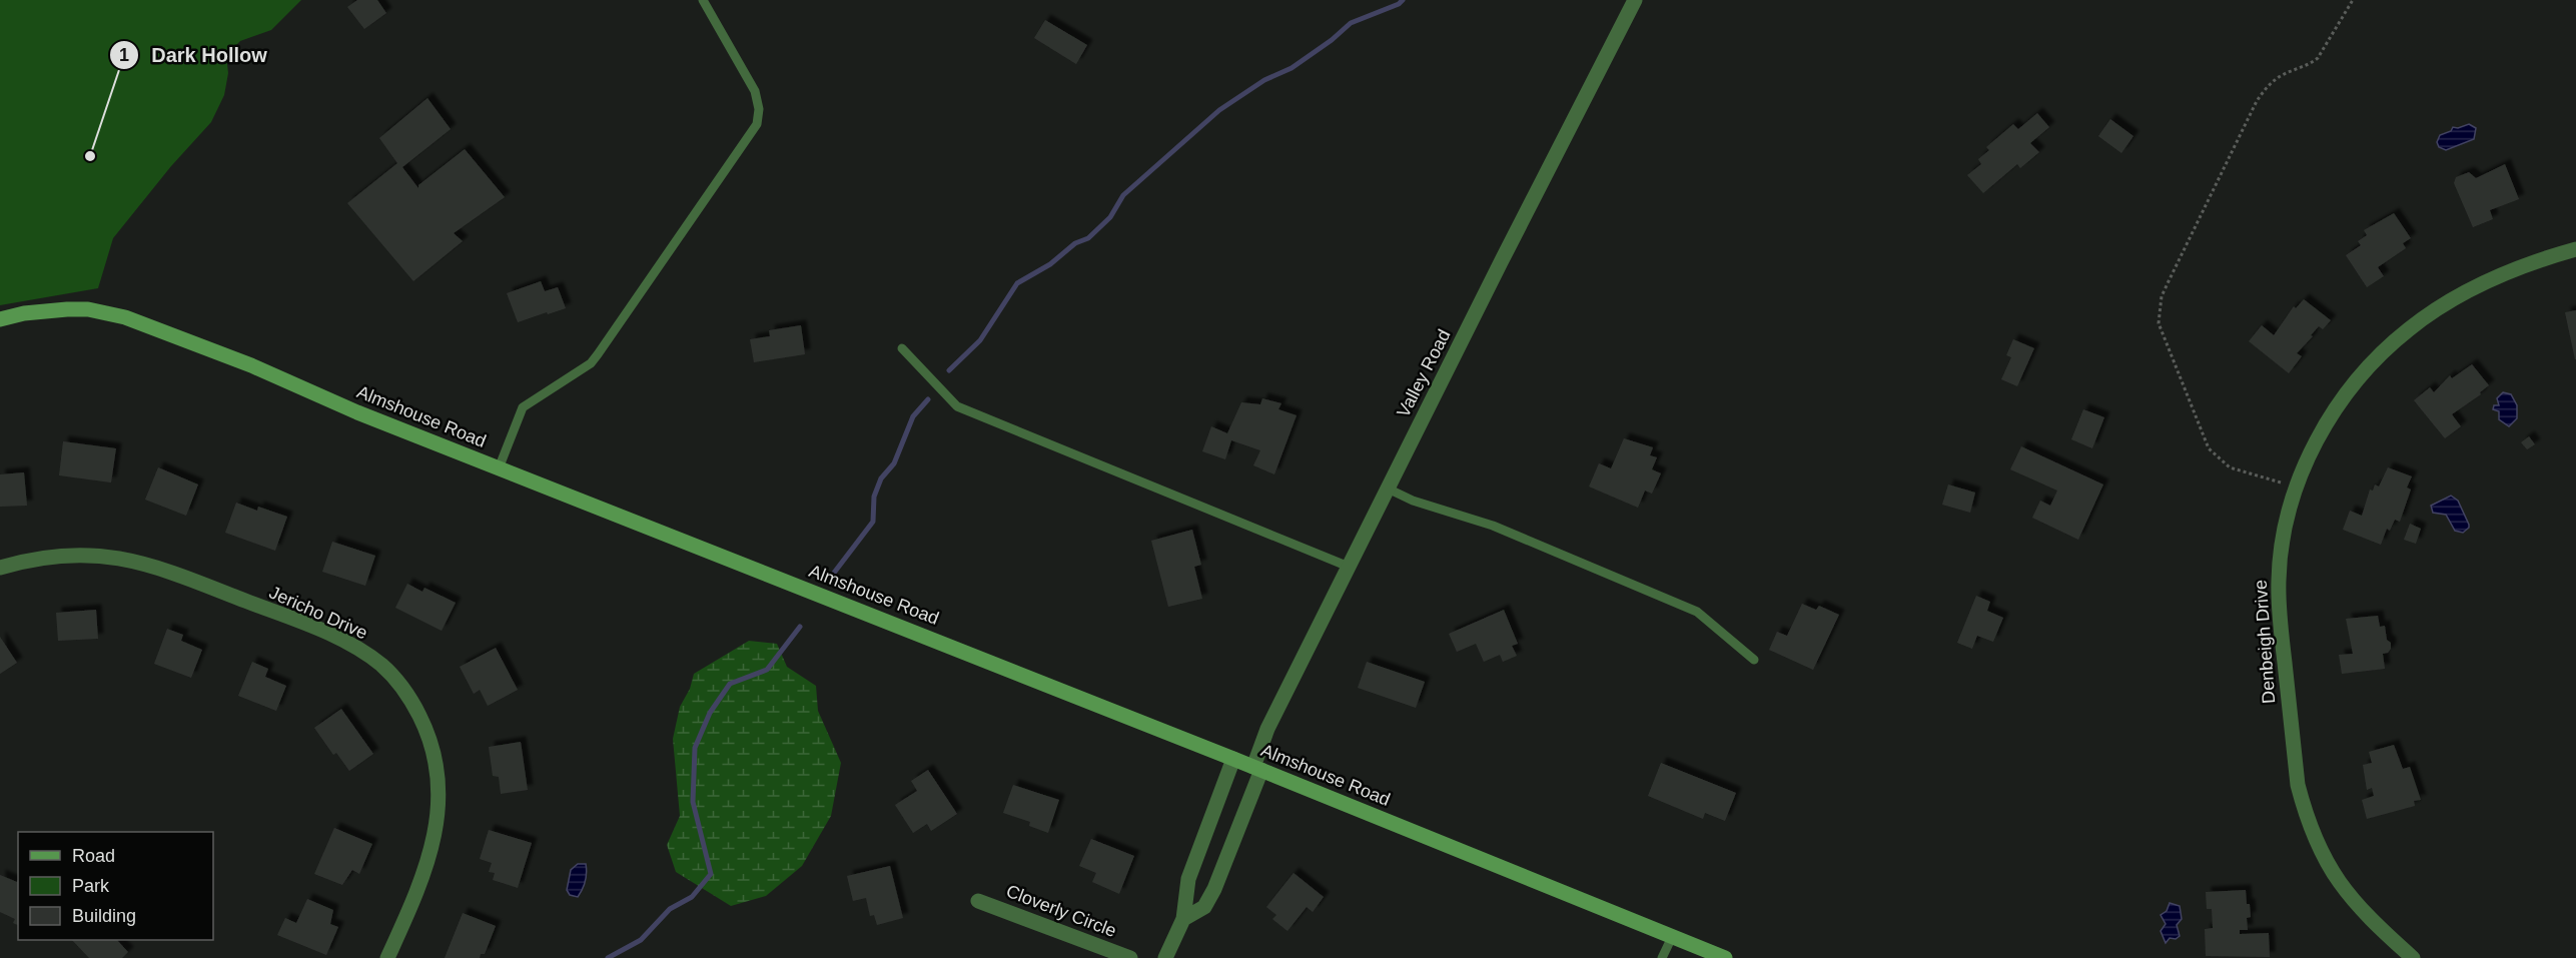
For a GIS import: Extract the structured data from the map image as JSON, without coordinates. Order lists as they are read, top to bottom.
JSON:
{
  "streets": {
    "main road": ["Almshouse Road"],
    "street": [
      "Valley Road",
      "Jericho Drive",
      "Denbeigh Drive",
      "Cloverly Circle"
    ]
  },
  "crossings": [
    ["Valley Road", "Almshouse Road"]
  ],
  "places": ["Dark Hollow"],
  "legend": ["Road", "Park", "Building"]
}
